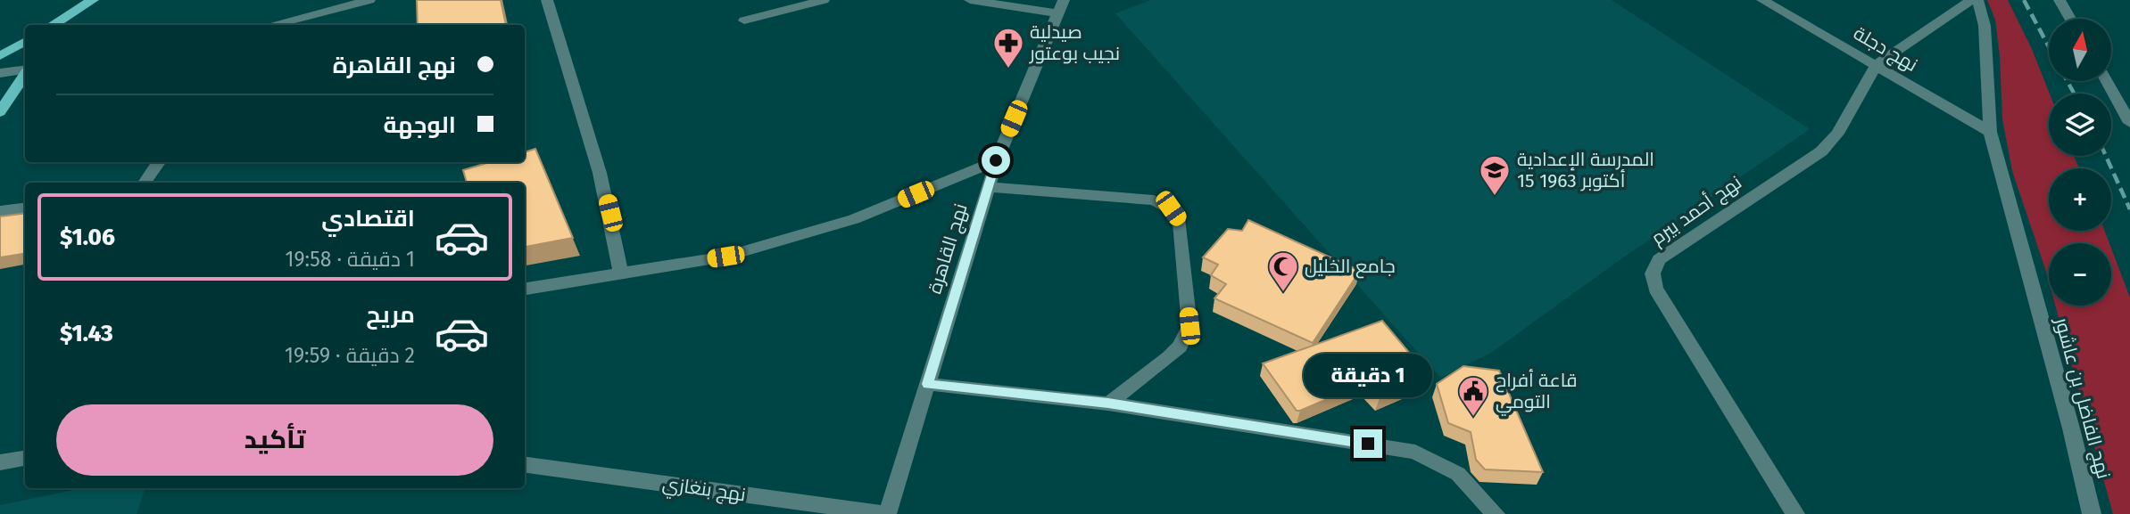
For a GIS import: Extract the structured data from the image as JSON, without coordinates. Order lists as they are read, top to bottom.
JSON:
{
  "streets": {
    "street": [
      "نهج دجلة",
      "نهج أحمد بيرم",
      "نهج القاهرة",
      "نهج الفاضل بن عاشور",
      "نهج بنغازي"
    ]
  },
  "crossings": [
    ["نهج دجلة", "نهج أحمد بيرم"],
    ["نهج دجلة", "نهج الفاضل بن عاشور"],
    ["نهج القاهرة", "نهج بنغازي"]
  ],
  "places": {
    "pharmacy": ["صيدلية نجيب بوعتور"],
    "school or university": ["المدرسة الإعدادية 15 أكتوبر 1963"],
    "mosque": ["جامع الخليل"],
    "public building": ["قاعة أفراح التومي"]
  },
  "north": "top",
  "page": {
    "map_buttons": ["+", "−"],
    "banner": ["نهج القاهرة", "الوجهة"],
    "list": [
      {
        "name": "اقتصادي",
        "note": "1 دقيقة · 19:58",
        "value": "$1.06"
      },
      {
        "name": "مريح",
        "note": "2 دقيقة · 19:59",
        "value": "$1.43"
      }
    ],
    "bubble": "1 دقيقة",
    "buttons": "تأكيد"
  }
}
